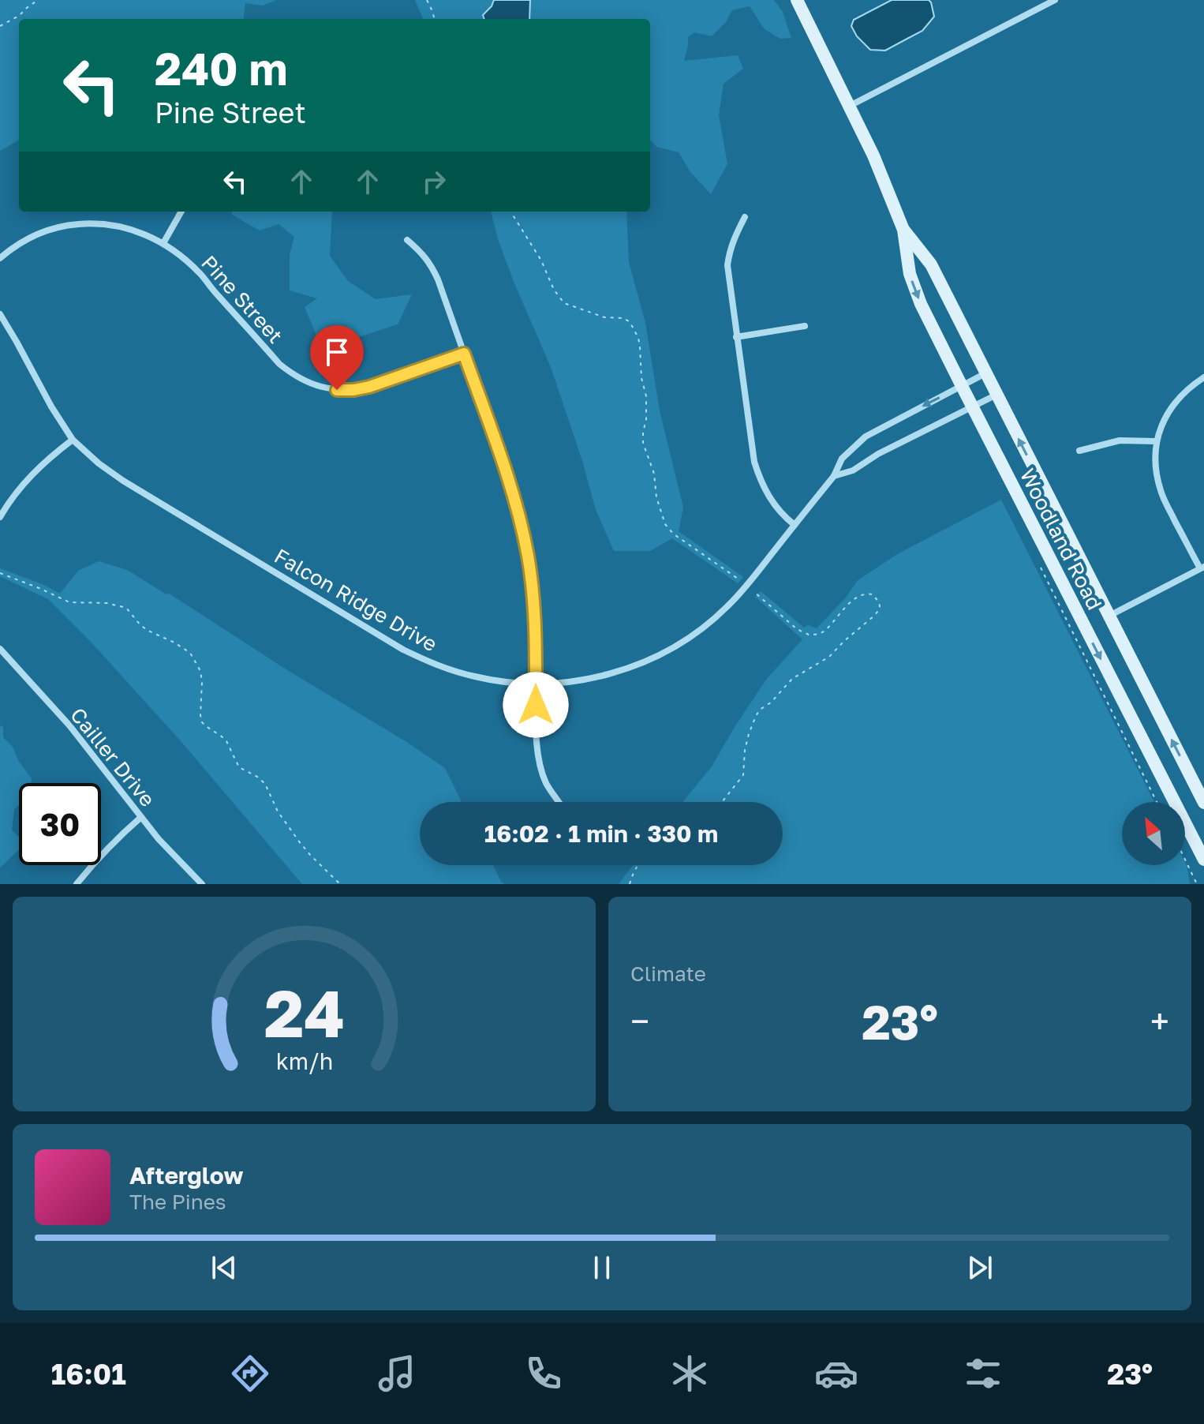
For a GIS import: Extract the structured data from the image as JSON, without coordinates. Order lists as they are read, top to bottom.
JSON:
{
  "streets": {
    "main road": ["Woodland Road"],
    "street": ["Pine Street", "Falcon Ridge Drive", "Cailler Drive"]
  },
  "crossings": [
    ["Woodland Road", "Falcon Ridge Drive"]
  ],
  "north": "top left",
  "page": {
    "turn": ["240 m", "Pine Street"],
    "limit": "30",
    "trip": "16:02 · 1 min · 330 m",
    "tile": "Climate",
    "heat": ["−", "23°", "+"],
    "song": ["Afterglow", "The Pines"],
    "tabs": ["16:01", "23°"],
    "gauge": ["24", "km/h"]
  }
}
